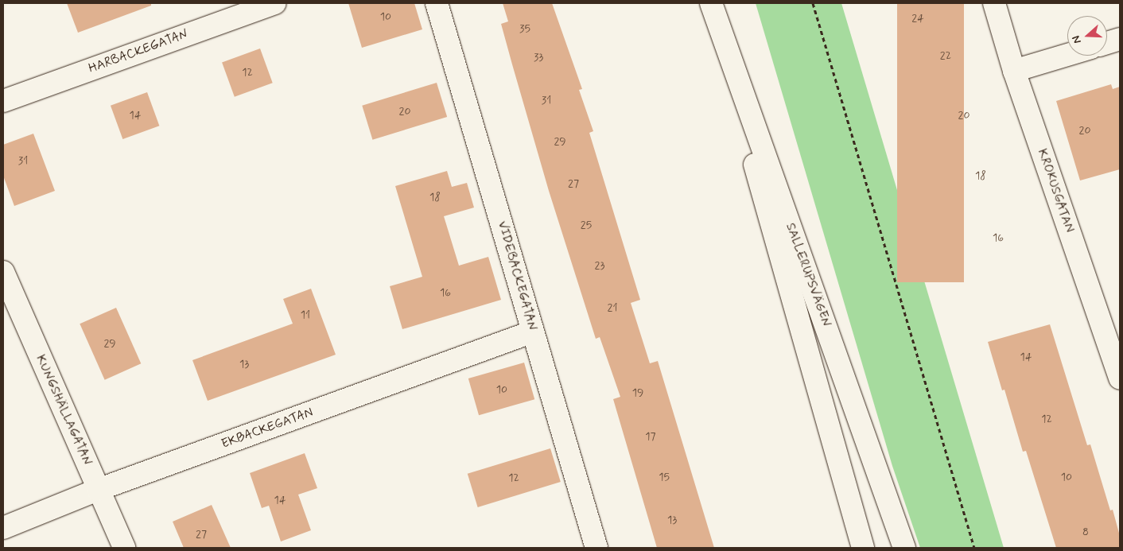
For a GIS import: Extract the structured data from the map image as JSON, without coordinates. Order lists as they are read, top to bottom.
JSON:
{
  "streets": {
    "street": [
      "HARBACKEGATAN",
      "KROKUSGATAN",
      "SALLERUPSVÄGEN",
      "VIDEBACKEGATAN",
      "KUNGSHÄLLAGATAN",
      "EKBACKEGATAN"
    ]
  },
  "crossings": [
    ["VIDEBACKEGATAN", "EKBACKEGATAN"],
    ["KUNGSHÄLLAGATAN", "EKBACKEGATAN"]
  ],
  "house_numbers": [
    "10",
    "24",
    "35",
    "22",
    "33",
    "12",
    "31",
    "20",
    "14",
    "20",
    "20",
    "29",
    "31",
    "18",
    "27",
    "18",
    "25",
    "16",
    "23",
    "16",
    "21",
    "11",
    "29",
    "14",
    "13",
    "10",
    "19",
    "12",
    "17",
    "15",
    "10",
    "12",
    "14",
    "13",
    "8",
    "27"
  ],
  "north": "left"
}
